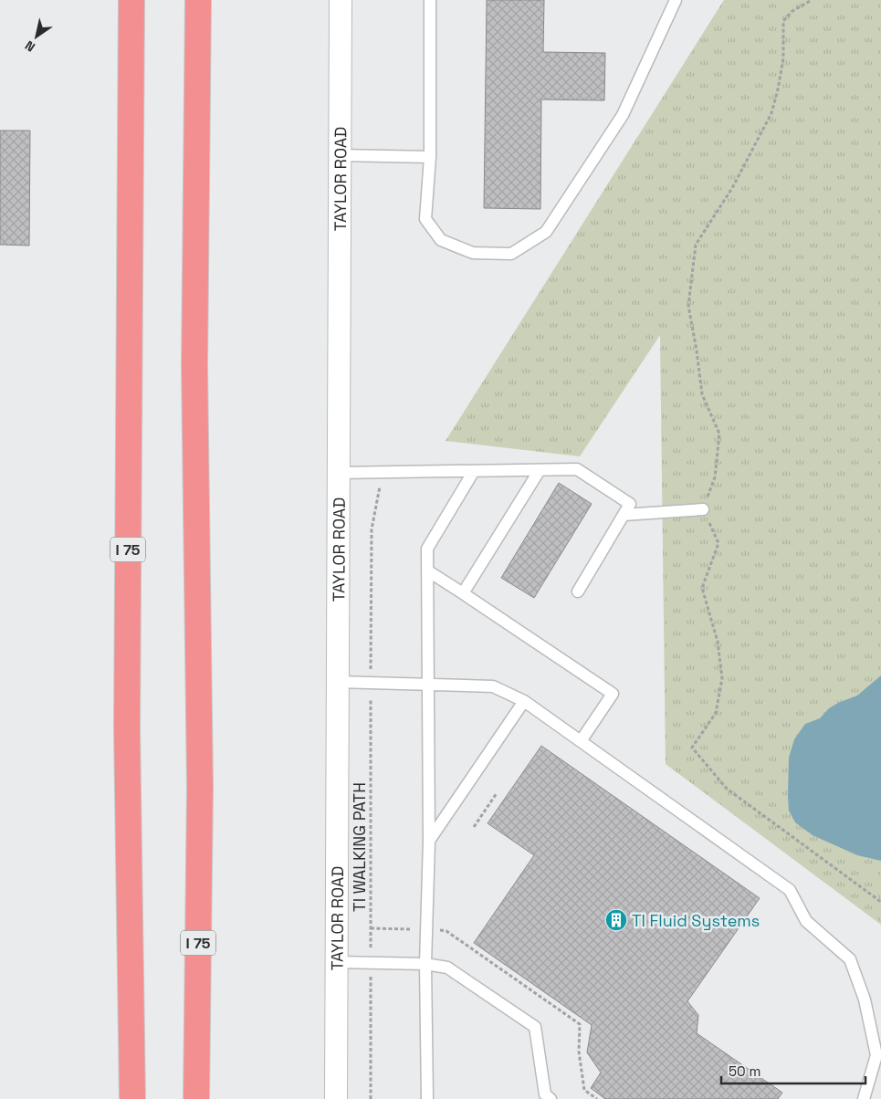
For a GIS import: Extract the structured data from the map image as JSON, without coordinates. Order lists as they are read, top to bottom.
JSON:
{
  "streets": {
    "highway": ["I 75"],
    "street": ["TAYLOR ROAD"],
    "path": ["TI WALKING PATH"]
  },
  "places": {
    "building": ["TI Fluid Systems"]
  },
  "scale_bar": "50 m",
  "north": "bottom left"
}
